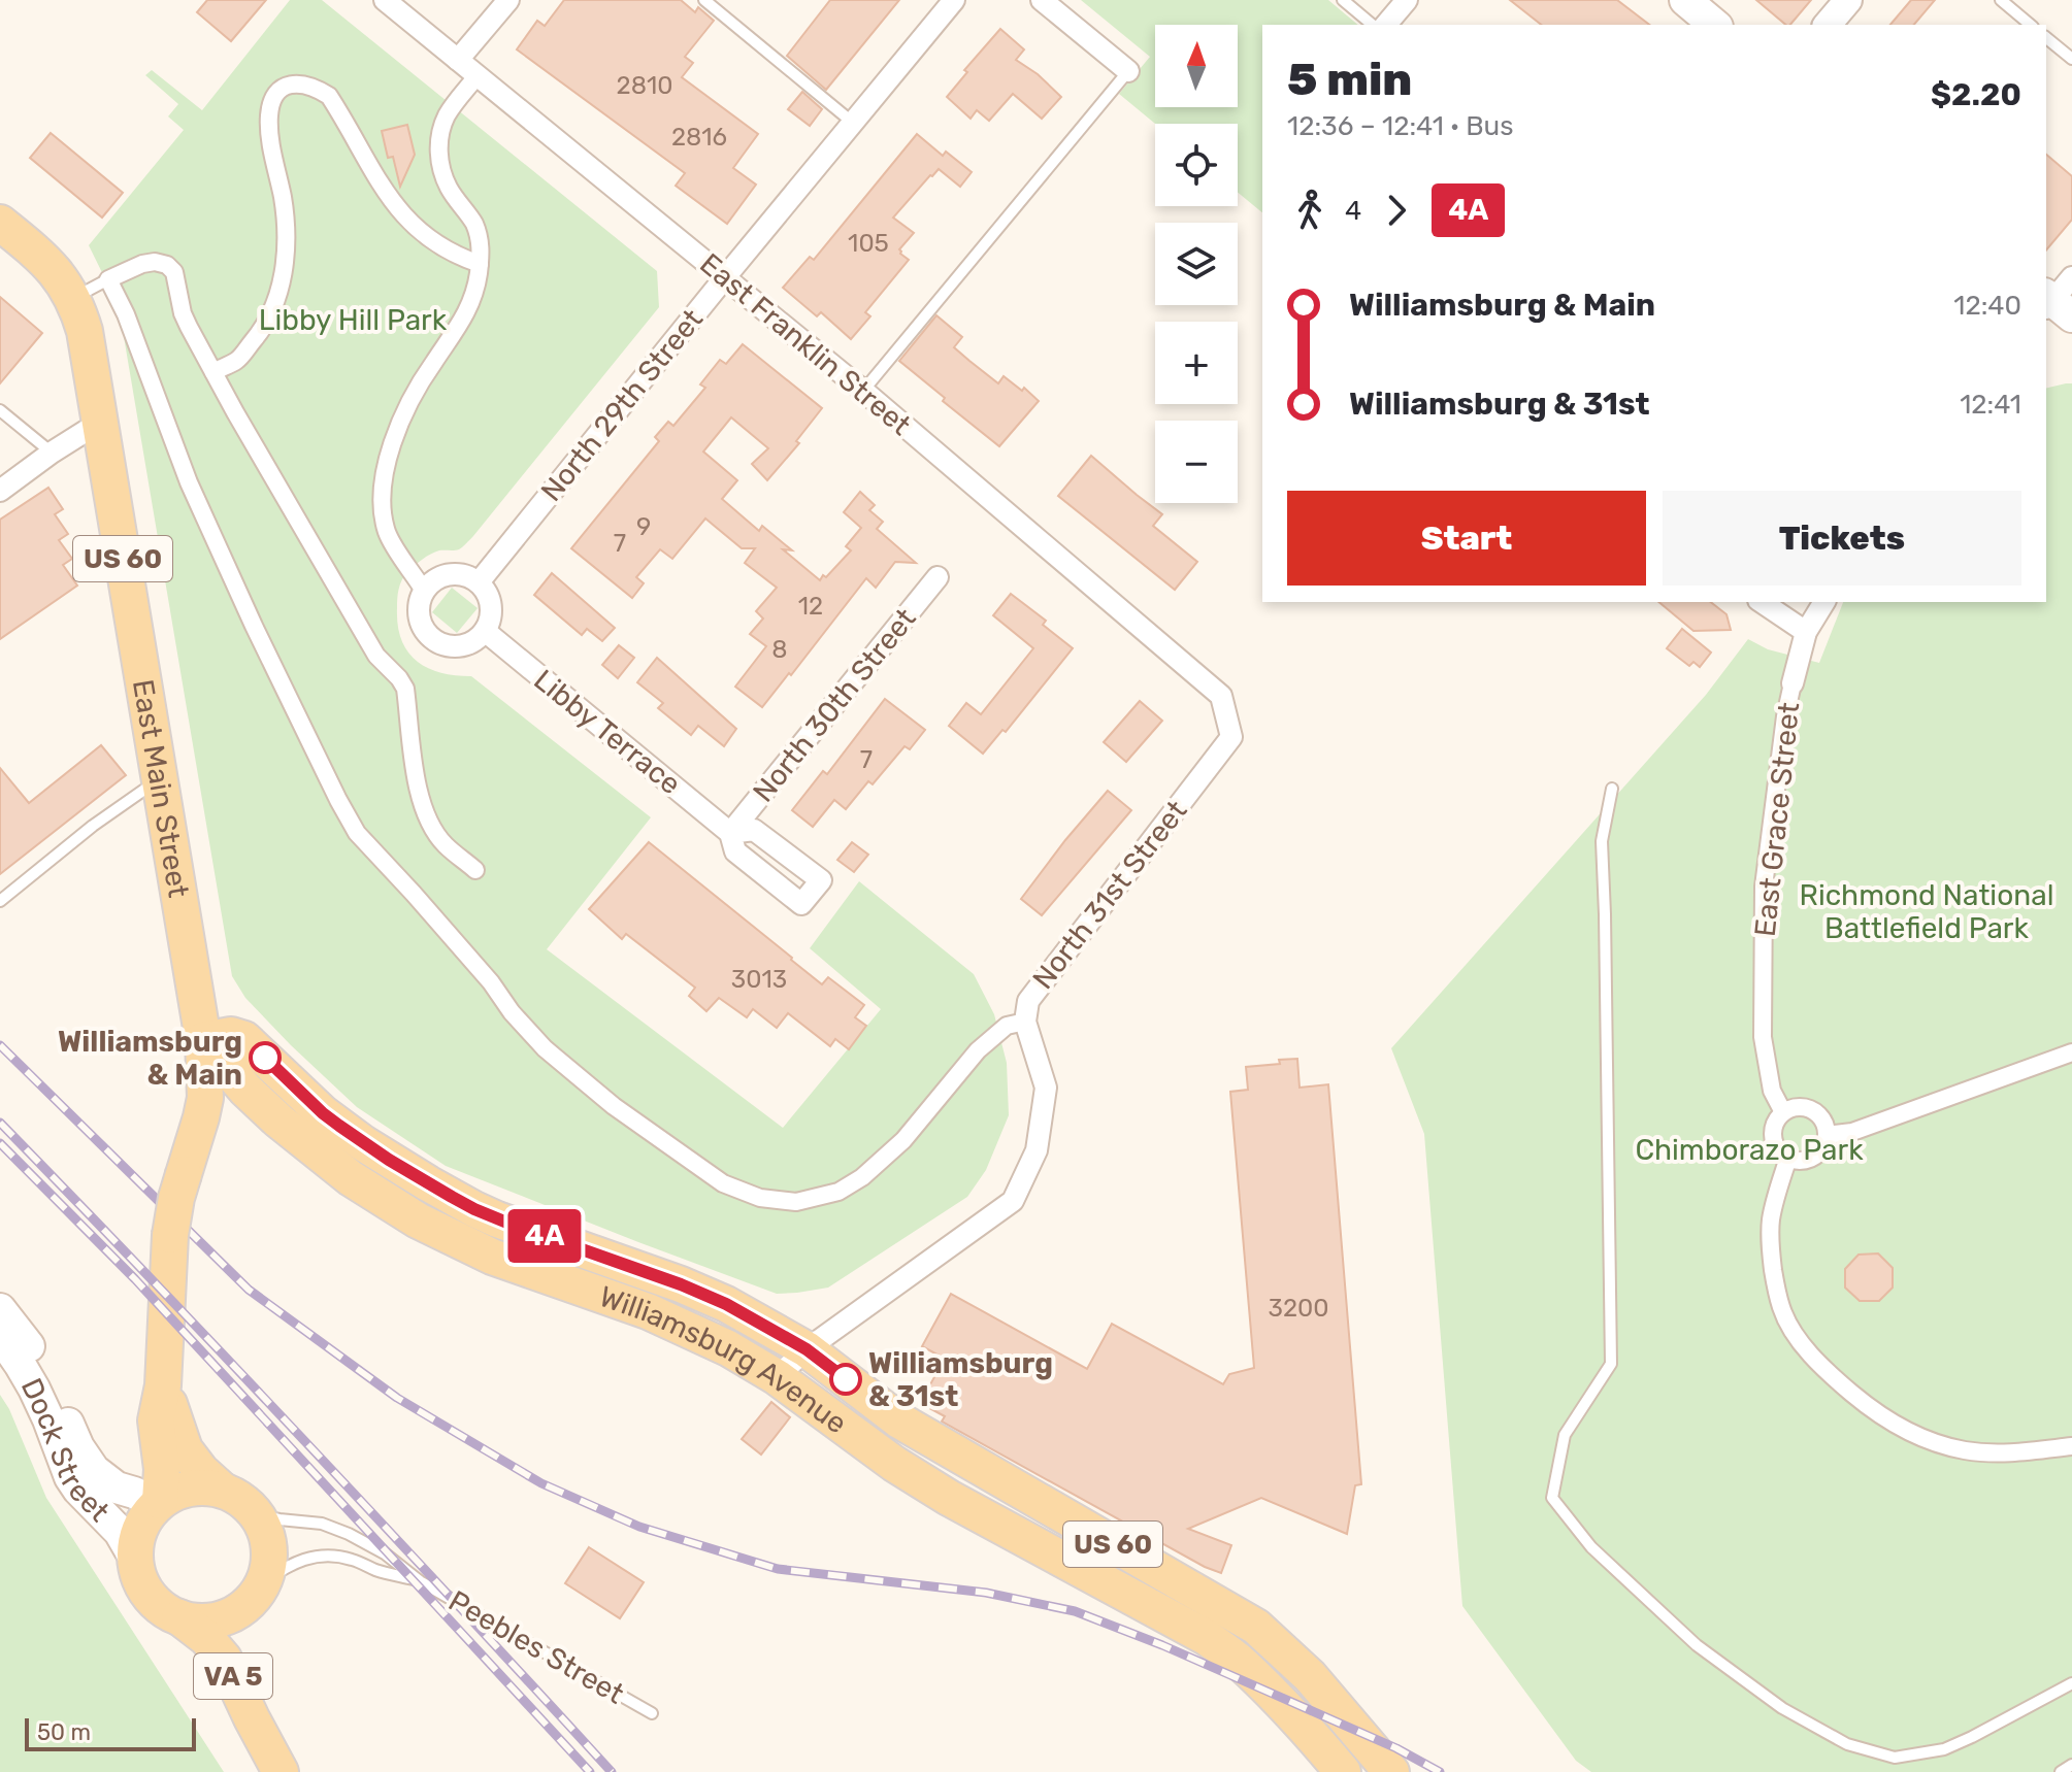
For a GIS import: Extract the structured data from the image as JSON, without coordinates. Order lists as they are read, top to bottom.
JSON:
{
  "streets": {
    "main road": [
      "US 60",
      "East Main Street",
      "Williamsburg Avenue",
      "Dock Street",
      "VA 5"
    ],
    "street": [
      "East Franklin Street",
      "North 29th Street",
      "North 30th Street",
      "Libby Terrace",
      "East Grace Street",
      "North 31st Street"
    ],
    "lane": ["Peebles Street"]
  },
  "crossings": [
    ["East Franklin Street", "North 29th Street"],
    ["East Franklin Street", "North 31st Street"],
    ["North 29th Street", "Libby Terrace"],
    ["North 30th Street", "Libby Terrace"],
    ["East Main Street", "Williamsburg Avenue"],
    ["East Main Street", "Dock Street"],
    ["East Main Street", "Peebles Street"],
    ["East Main Street", "VA 5"],
    ["North 31st Street", "Williamsburg Avenue"],
    ["Dock Street", "Peebles Street"],
    ["Dock Street", "VA 5"],
    ["Peebles Street", "VA 5"]
  ],
  "parks": ["Libby Hill Park", "Richmond National Battlefield Park", "Chimborazo Park"],
  "places": ["Williamsburg & Main", "Williamsburg & 31st"],
  "lines": ["bus line 4A"],
  "house_numbers": [
    "2810",
    "2816",
    "105",
    "9",
    "7",
    "12",
    "8",
    "7",
    "3013",
    "3200"
  ],
  "scale_bar": "50 m",
  "north": "top",
  "page": {
    "on_map": "4A",
    "map_buttons": ["+", "−"],
    "heading": ["5 min", "12:36 – 12:41 · Bus", "$2.20"],
    "legs": ["4", "4A"],
    "list": [
      {
        "name": "Williamsburg & Main",
        "value": "12:40"
      },
      {
        "name": "Williamsburg & 31st",
        "value": "12:41"
      }
    ],
    "buttons": ["Start", "Tickets"],
    "scale": "50 m"
  }
}
